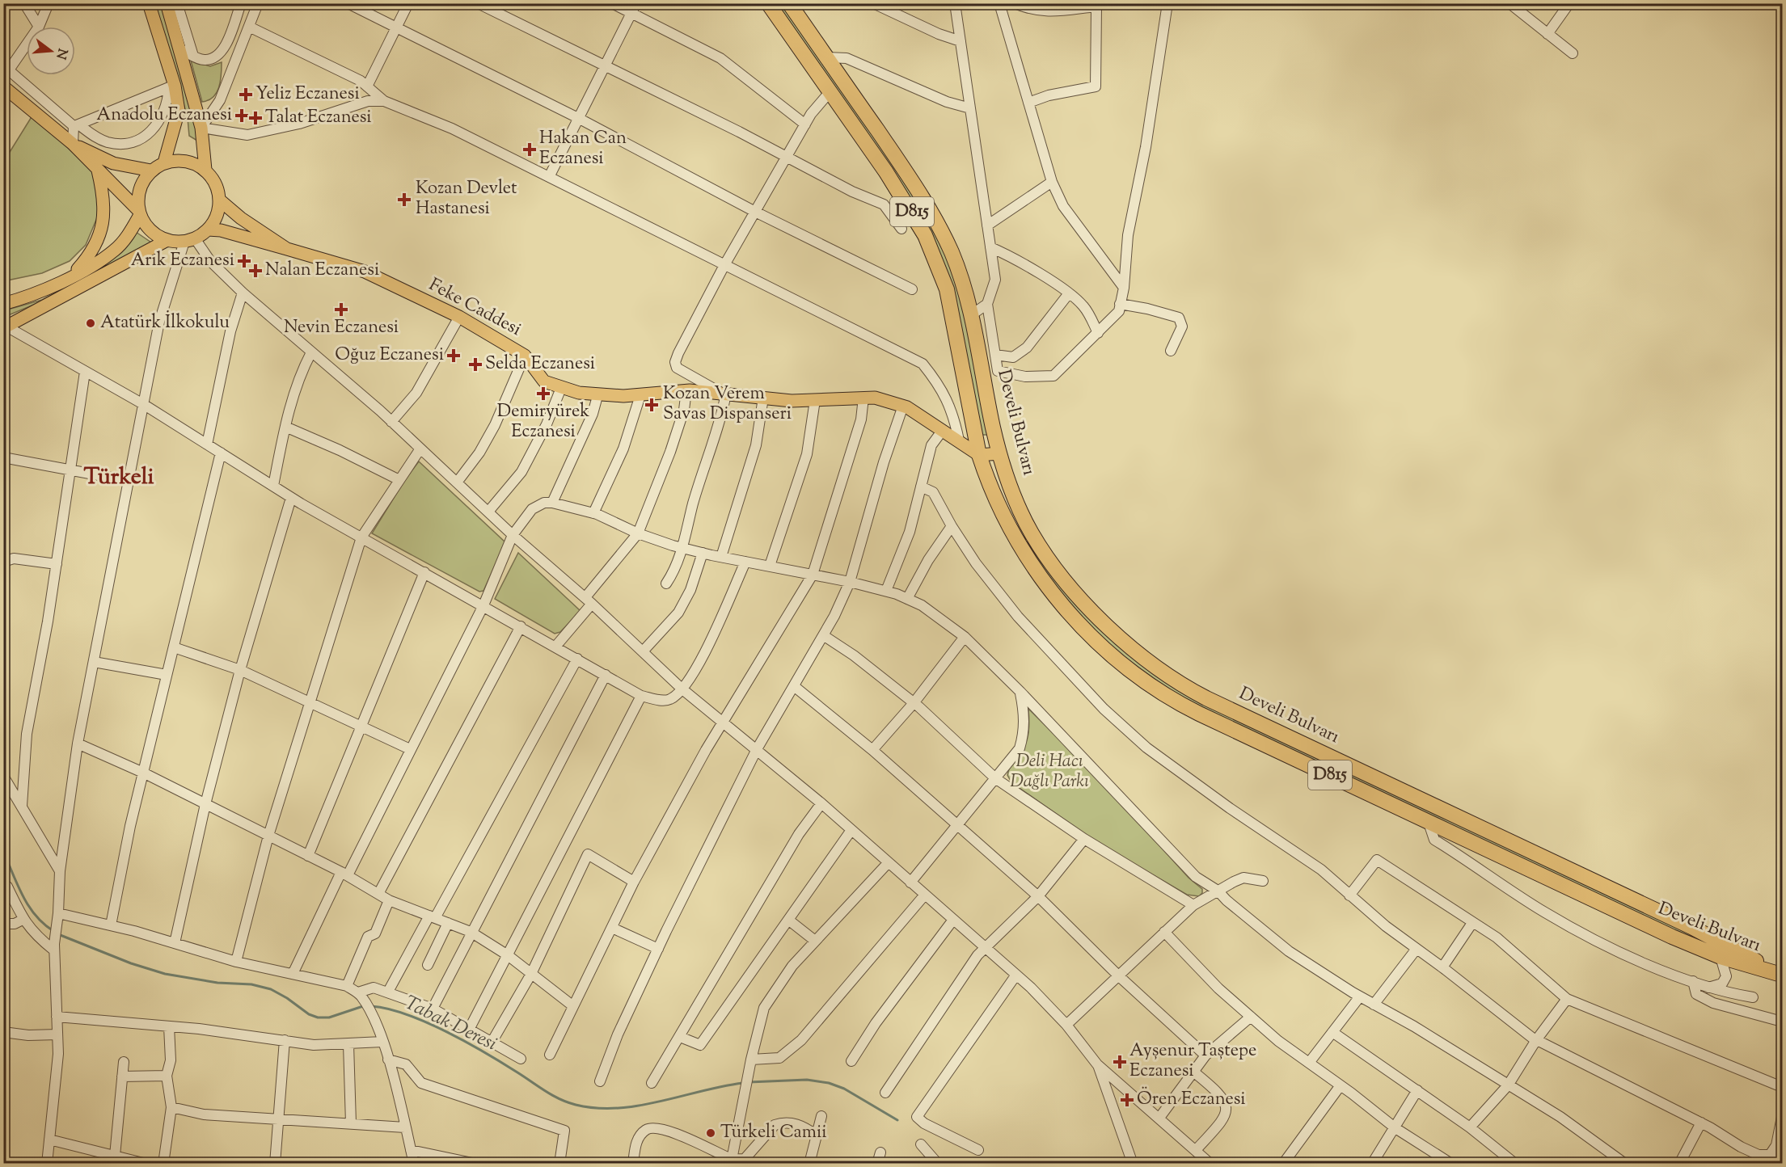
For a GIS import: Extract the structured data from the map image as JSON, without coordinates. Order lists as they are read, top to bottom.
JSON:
{
  "streets": {
    "highway": ["D815", "Develi Bulvarı"],
    "main road": ["Feke Caddesi"]
  },
  "crossings": [
    ["Feke Caddesi", "Develi Bulvarı"]
  ],
  "districts": ["Türkeli"],
  "water": ["Tabak Deresi"],
  "parks": ["Deli Hacı Dağlı Parkı"],
  "places": {
    "health": [
      "Yeliz Eczanesi",
      "Anadolu Eczanesi",
      "Talat Eczanesi",
      "Hakan Can Eczanesi",
      "Kozan Devlet Hastanesi",
      "Arık Eczanesi",
      "Nalan Eczanesi",
      "Nevin Eczanesi",
      "Oğuz Eczanesi",
      "Selda Eczanesi",
      "Demiryürek Eczanesi",
      "Kozan Verem Savas Dispanseri",
      "Ayşenur Taştepe Eczanesi",
      "Ören Eczanesi"
    ],
    "other": ["Atatürk İlkokulu", "Türkeli Camii"]
  },
  "north": "right"
}
